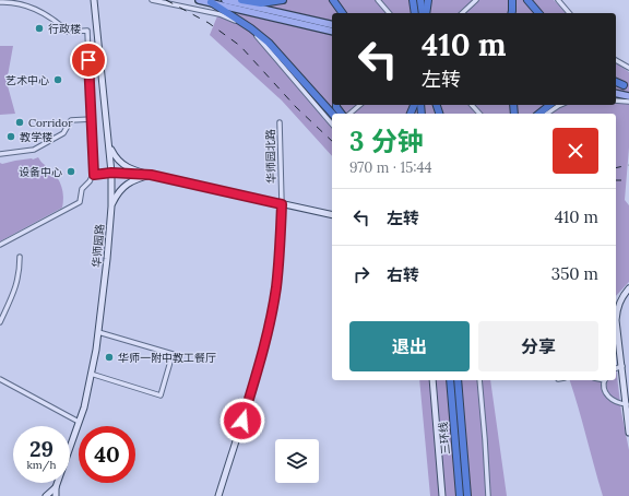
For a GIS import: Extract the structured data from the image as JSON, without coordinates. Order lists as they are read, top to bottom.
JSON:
{
  "streets": {
    "highway": ["三环线"],
    "main road": ["华师园北路", "华师园路"]
  },
  "places": [
    "行政楼",
    "艺术中心",
    "Corridor",
    "教学楼",
    "设备中心",
    "华师一附中教工餐厅"
  ],
  "page": {
    "turn": ["410 m", "左转"],
    "heading": ["3 分钟", "970 m · 15:44"],
    "list": [
      {
        "name": "左转",
        "value": "410 m"
      },
      {
        "name": "右转",
        "value": "350 m"
      }
    ],
    "buttons": ["退出", "分享"],
    "speed": "29 km/h",
    "limit": "40"
  }
}
